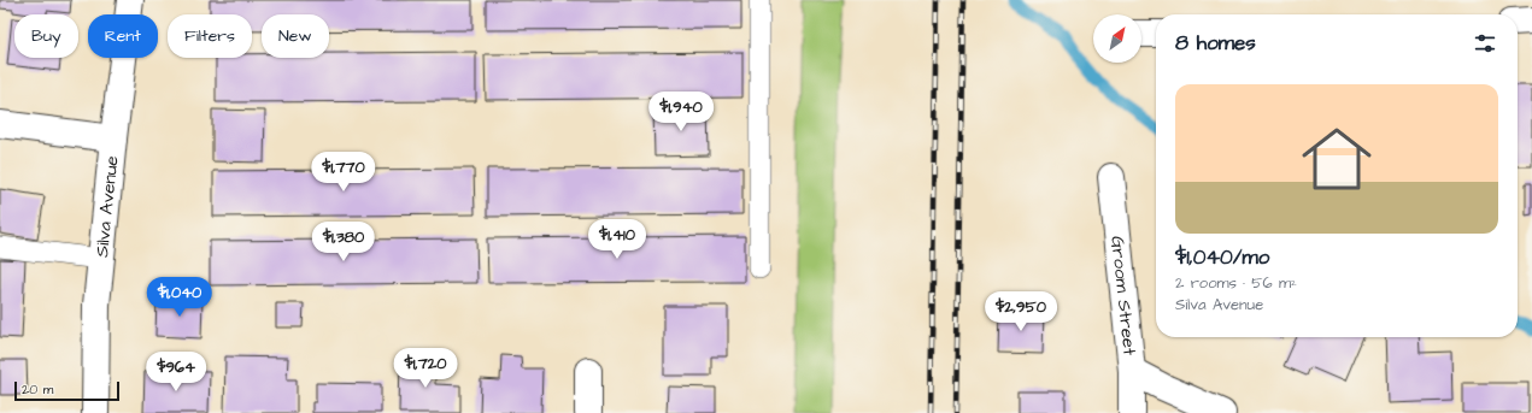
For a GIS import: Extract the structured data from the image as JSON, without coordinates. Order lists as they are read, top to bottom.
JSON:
{
  "streets": {
    "street": ["Silva Avenue", "Groom Street"]
  },
  "scale_bar": "20 m",
  "north": "top right",
  "page": {
    "chip": [
      "Buy",
      "Rent",
      "Filters",
      "New"
    ],
    "heading": "8 homes",
    "list": [
      {
        "name": "$1,040/mo",
        "note": "2 rooms · 56 m² · Silva Avenue"
      }
    ],
    "price": [
      "$1,940",
      "$1,770",
      "$1,410",
      "$1,380",
      "$1,040",
      "$2,950",
      "$1,720",
      "$964"
    ],
    "scale": "20 m"
  }
}
